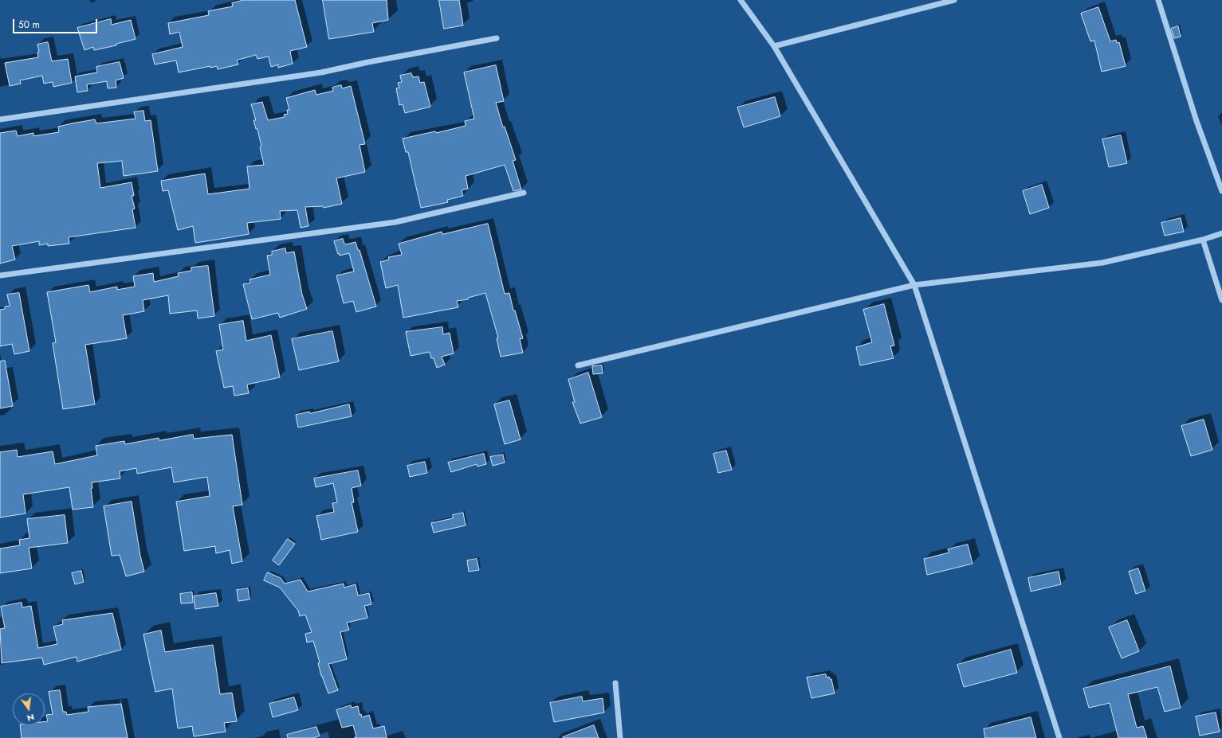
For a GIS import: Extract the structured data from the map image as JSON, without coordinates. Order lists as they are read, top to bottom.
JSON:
{
  "scale_bar": "50 m",
  "north": "bottom"
}
